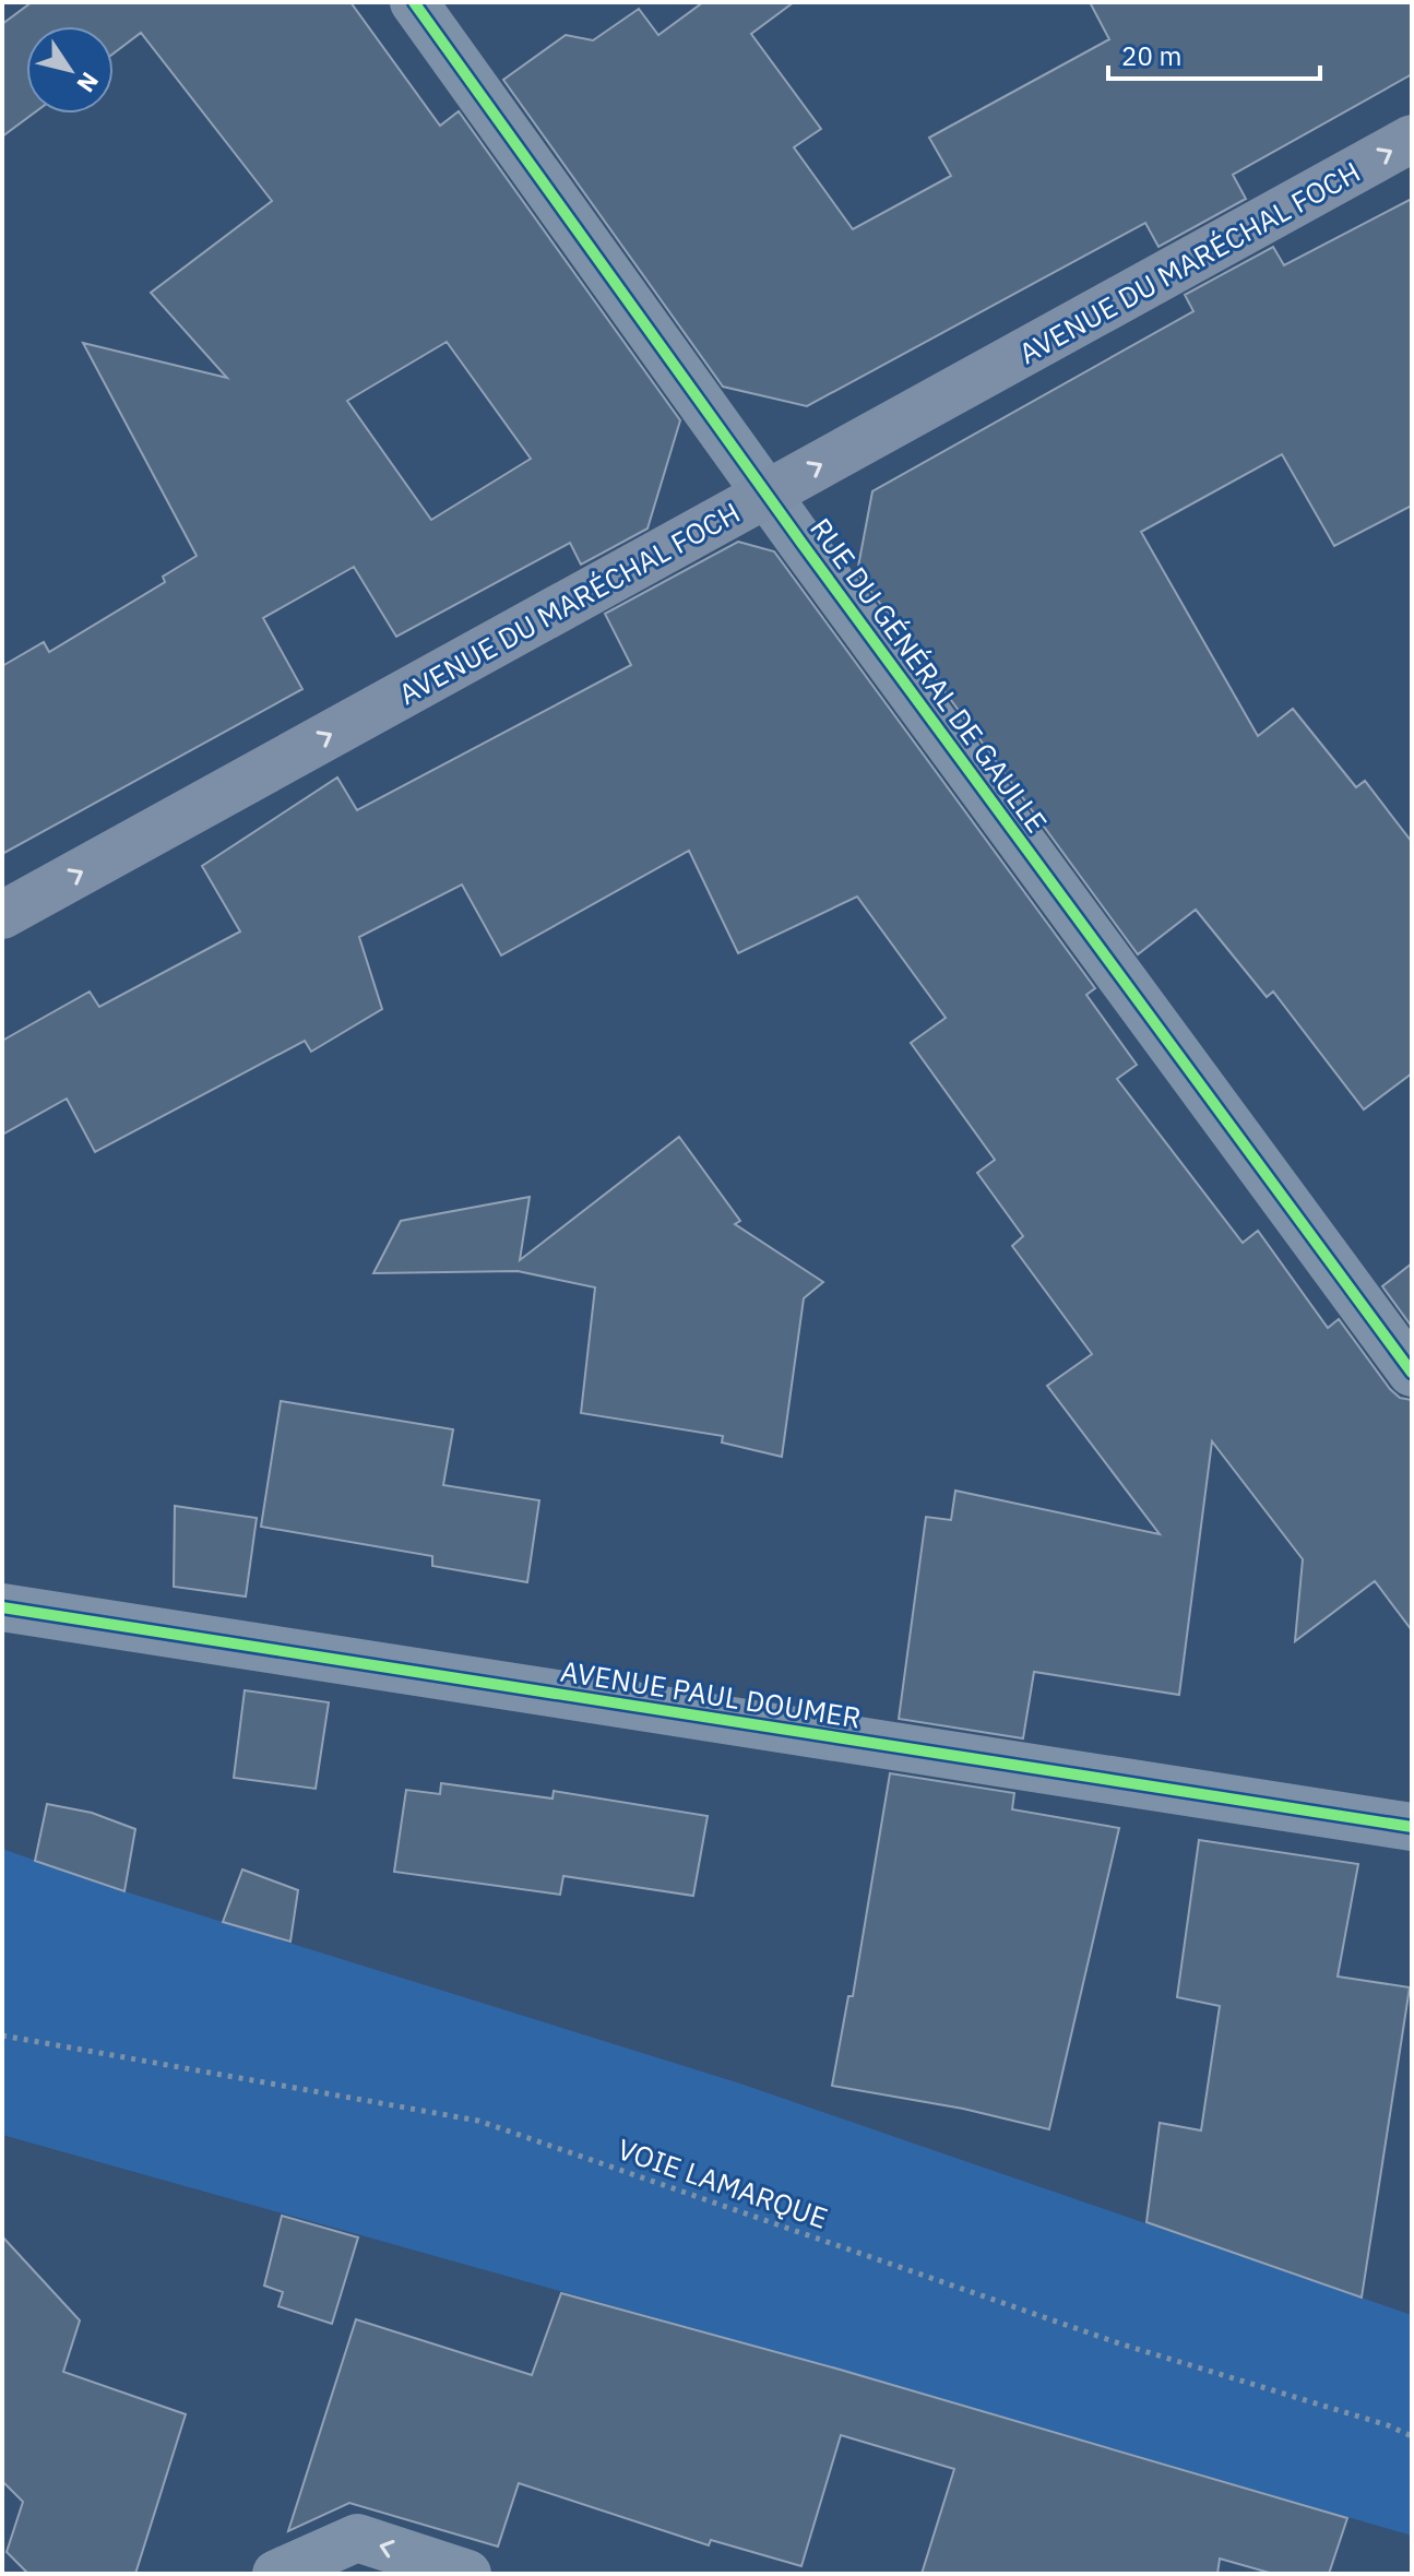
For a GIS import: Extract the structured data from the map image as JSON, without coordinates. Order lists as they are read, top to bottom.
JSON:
{
  "streets": {
    "main road": ["AVENUE DU MARÉCHAL FOCH"],
    "street": ["RUE DU GÉNÉRAL DE GAULLE", "AVENUE PAUL DOUMER"],
    "path": ["VOIE LAMARQUE"]
  },
  "crossings": [
    ["AVENUE DU MARÉCHAL FOCH", "RUE DU GÉNÉRAL DE GAULLE"]
  ],
  "one_way": ["AVENUE DU MARÉCHAL FOCH"],
  "scale_bar": "20 m",
  "north": "bottom right"
}
